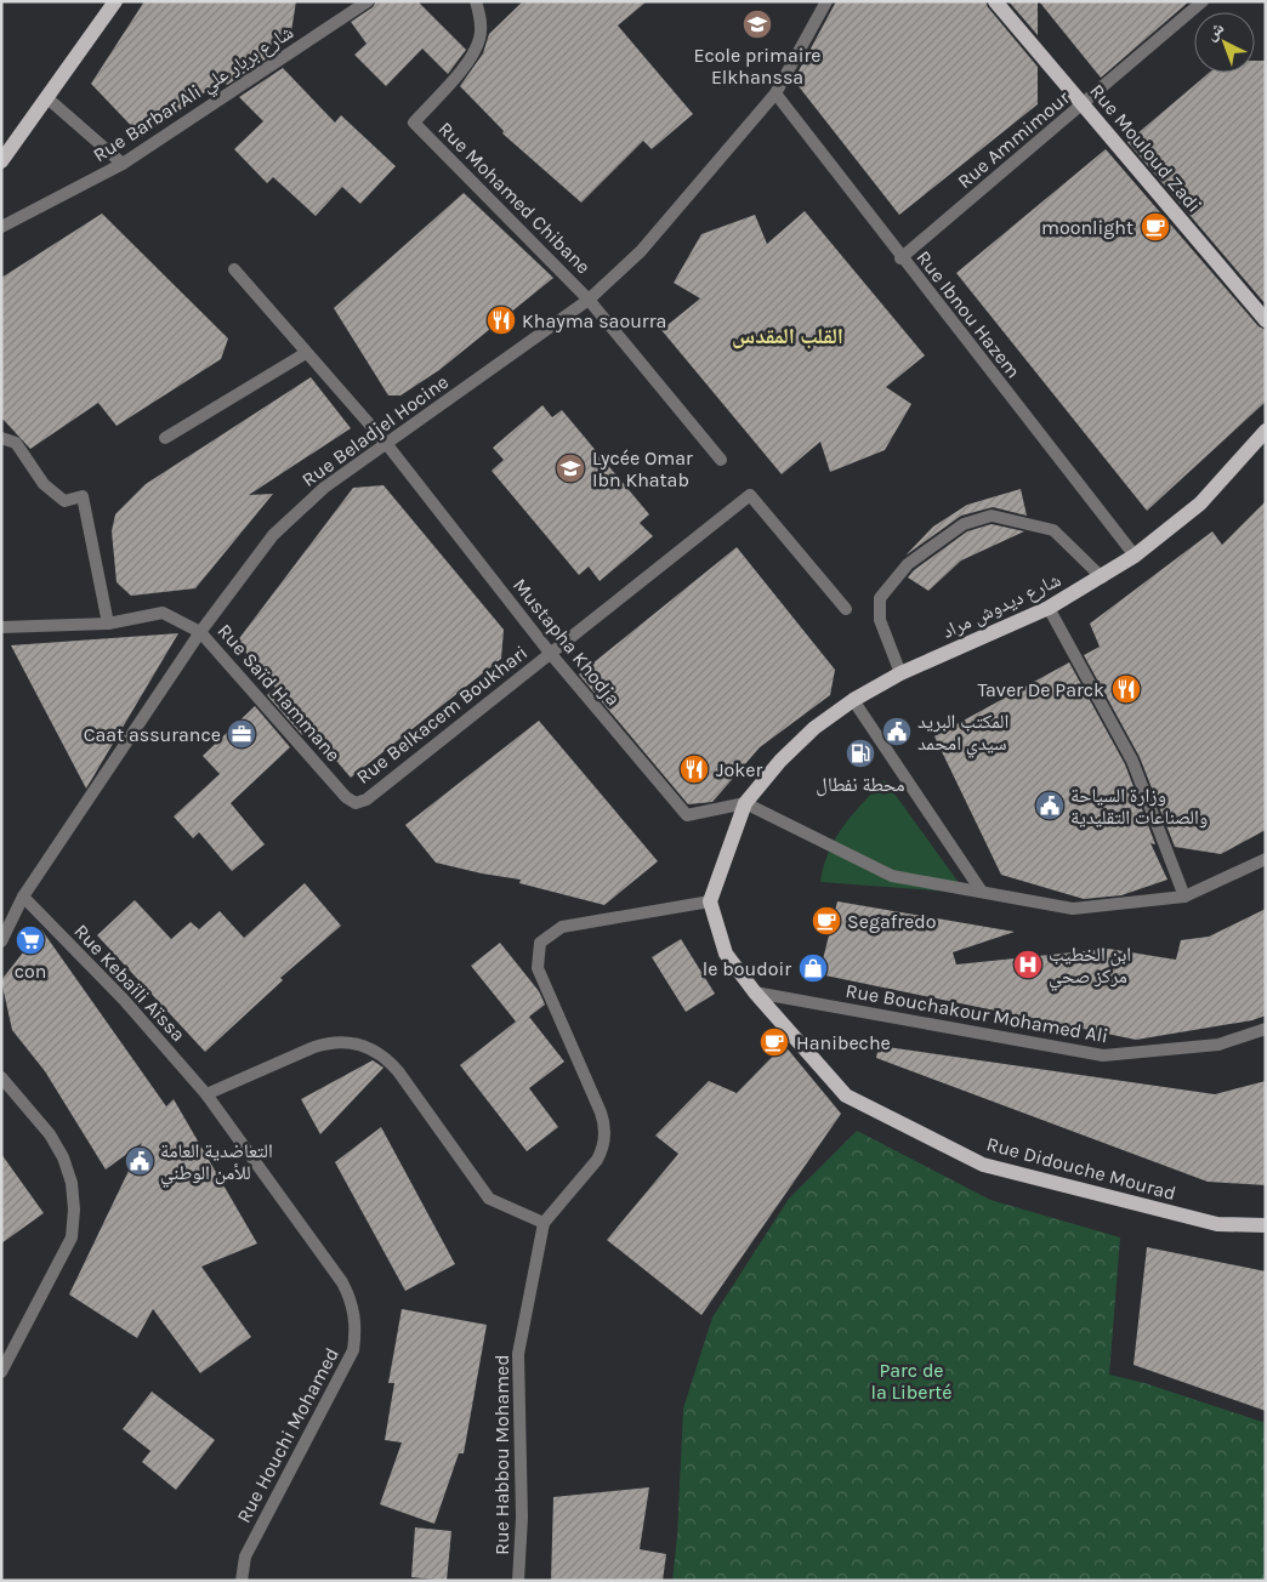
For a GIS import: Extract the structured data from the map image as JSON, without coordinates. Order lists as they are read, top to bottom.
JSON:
{
  "streets": {
    "main road": ["Rue Mouloud Zadi", "شارع ديدوش مراد", "Rue Didouche Mourad"],
    "street": [
      "Rue Barbar Ali شارع بربار علي",
      "Rue Ammimour",
      "Rue Mohamed Chibane",
      "Rue Ibnou Hazem",
      "Rue Beladjel Hocine",
      "Mustapha Khodja",
      "Rue Saïd Hammane",
      "Rue Belkacem Boukhari",
      "Rue Kebaïli Aïssa",
      "Rue Bouchakour Mohamed Ali",
      "Rue Houchi Mohamed",
      "Rue Habbou Mohamed"
    ]
  },
  "crossings": [
    ["Rue Ammimour", "Rue Mouloud Zadi"],
    ["Rue Ammimour", "Rue Ibnou Hazem"],
    ["Rue Mohamed Chibane", "Rue Beladjel Hocine"],
    ["Rue Ibnou Hazem", "Rue Beladjel Hocine"],
    ["Rue Ibnou Hazem", "شارع ديدوش مراد"],
    ["Rue Beladjel Hocine", "Mustapha Khodja"],
    ["Rue Beladjel Hocine", "Rue Saïd Hammane"],
    ["Rue Beladjel Hocine", "Rue Kebaïli Aïssa"],
    ["شارع ديدوش مراد", "Mustapha Khodja"],
    ["Mustapha Khodja", "Rue Belkacem Boukhari"],
    ["Rue Saïd Hammane", "Rue Belkacem Boukhari"],
    ["Rue Kebaïli Aïssa", "Rue Houchi Mohamed"],
    ["Rue Bouchakour Mohamed Ali", "Rue Didouche Mourad"]
  ],
  "districts": ["القلب المقدس"],
  "parks": ["Parc de la Liberté"],
  "places": {
    "school or university": ["Ecole primaire Elkhanssa", "Lycée Omar Ibn Khatab"],
    "cafe": ["moonlight", "Segafredo", "Hanibeche"],
    "restaurant": ["Khayma saourra", "Taver De Parck", "Joker"],
    "public building": ["المكتب البريد سيدي امحمد", "وزارة السياحة والصناعات التقليدية", "التعاضدية العامة للأمن الوطني"],
    "office": ["Caat assurance"],
    "fuel station": ["محطة نفطال"],
    "supermarket": ["con"],
    "hospital": ["ابن الخطيب مركز صحي"],
    "shop": ["le boudoir"]
  },
  "north": "top left"
}
